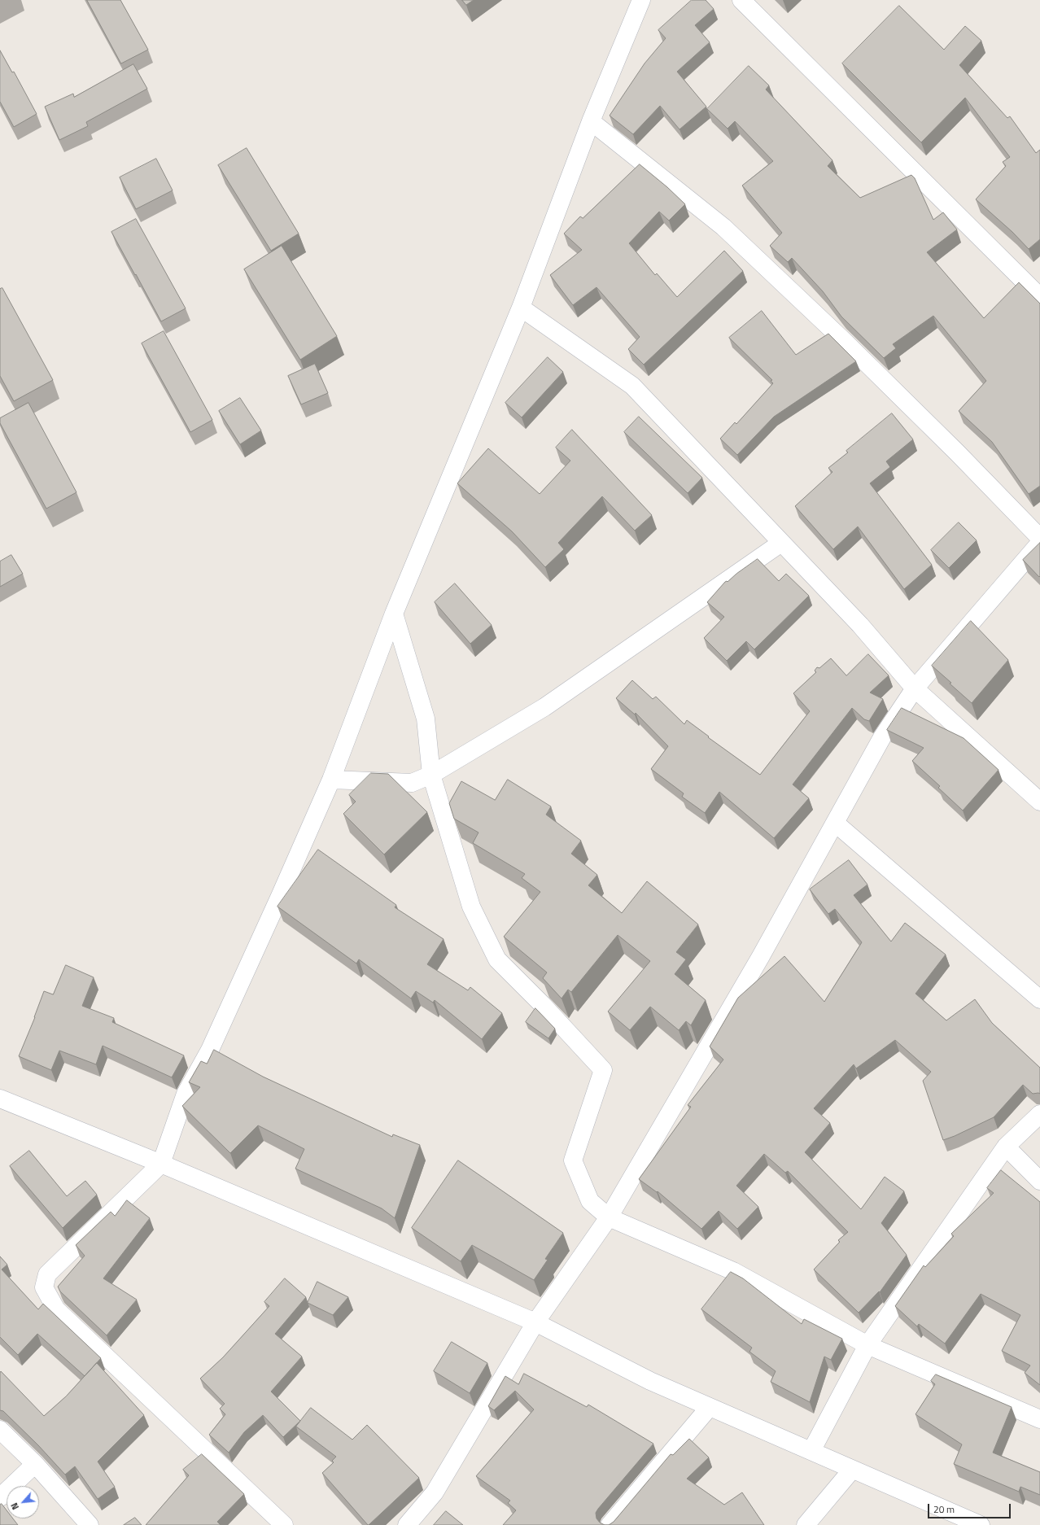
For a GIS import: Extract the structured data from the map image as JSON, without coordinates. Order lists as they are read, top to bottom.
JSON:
{
  "scale_bar": "20 m",
  "north": "bottom left"
}
